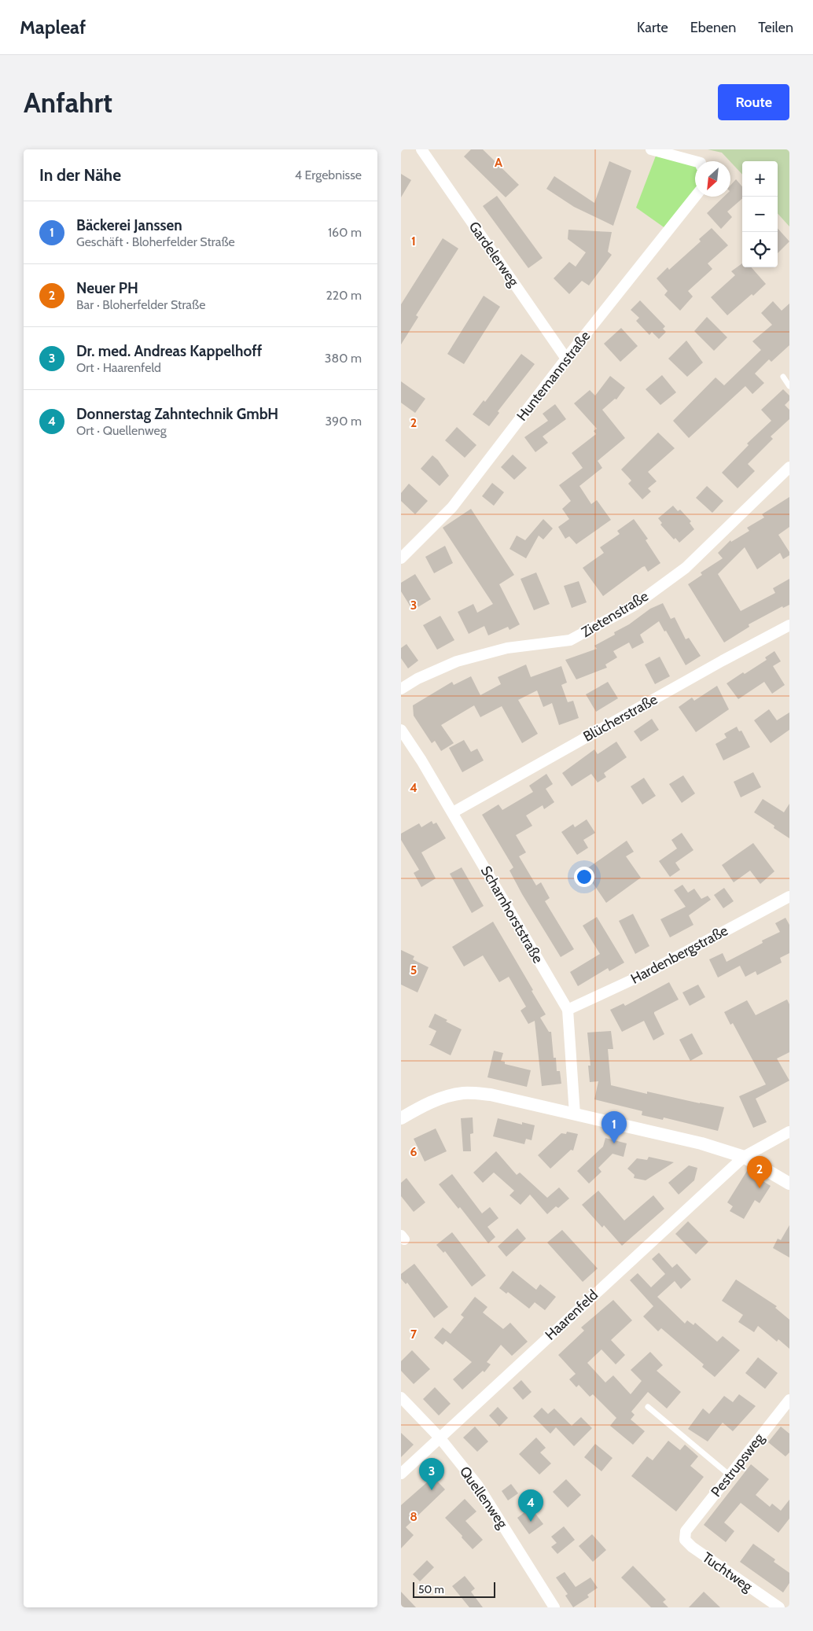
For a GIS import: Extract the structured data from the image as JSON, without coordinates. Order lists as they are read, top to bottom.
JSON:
{
  "streets": {
    "street": [
      "Gardelerweg",
      "Huntemannstraße",
      "Zietenstraße",
      "Blücherstraße",
      "Scharnhorststraße",
      "Hardenbergstraße",
      "Haarenfeld",
      "Pestrupsweg",
      "Quellenweg",
      "Tuchtweg"
    ]
  },
  "crossings": [
    ["Gardelerweg", "Huntemannstraße"],
    ["Blücherstraße", "Scharnhorststraße"],
    ["Scharnhorststraße", "Hardenbergstraße"],
    ["Haarenfeld", "Quellenweg"],
    ["Pestrupsweg", "Tuchtweg"]
  ],
  "scale_bar": "50 m",
  "north": "bottom left",
  "page": {
    "header": "Mapleaf",
    "nav": ["Karte", "Ebenen", "Teilen"],
    "buttons": "Route",
    "title": "Anfahrt",
    "heading": ["In der Nähe", "4 Ergebnisse"],
    "map_buttons": ["+", "−"],
    "list": [
      {
        "mark": "1",
        "name": "Bäckerei Janssen",
        "note": "Geschäft · Bloherfelder Straße",
        "value": "160 m"
      },
      {
        "mark": "2",
        "name": "Neuer PH",
        "note": "Bar · Bloherfelder Straße",
        "value": "220 m"
      },
      {
        "mark": "3",
        "name": "Dr. med. Andreas Kappelhoff",
        "note": "Ort · Haarenfeld",
        "value": "380 m"
      },
      {
        "mark": "4",
        "name": "Donnerstag Zahntechnik GmbH",
        "note": "Ort · Quellenweg",
        "value": "390 m"
      }
    ],
    "pins": [
      "1",
      "2",
      "3",
      "4"
    ],
    "scale": "50 m"
  },
  "grid": {
    "columns": ["A"],
    "rows": [
      "1",
      "2",
      "3",
      "4",
      "5",
      "6",
      "7",
      "8"
    ]
  }
}
